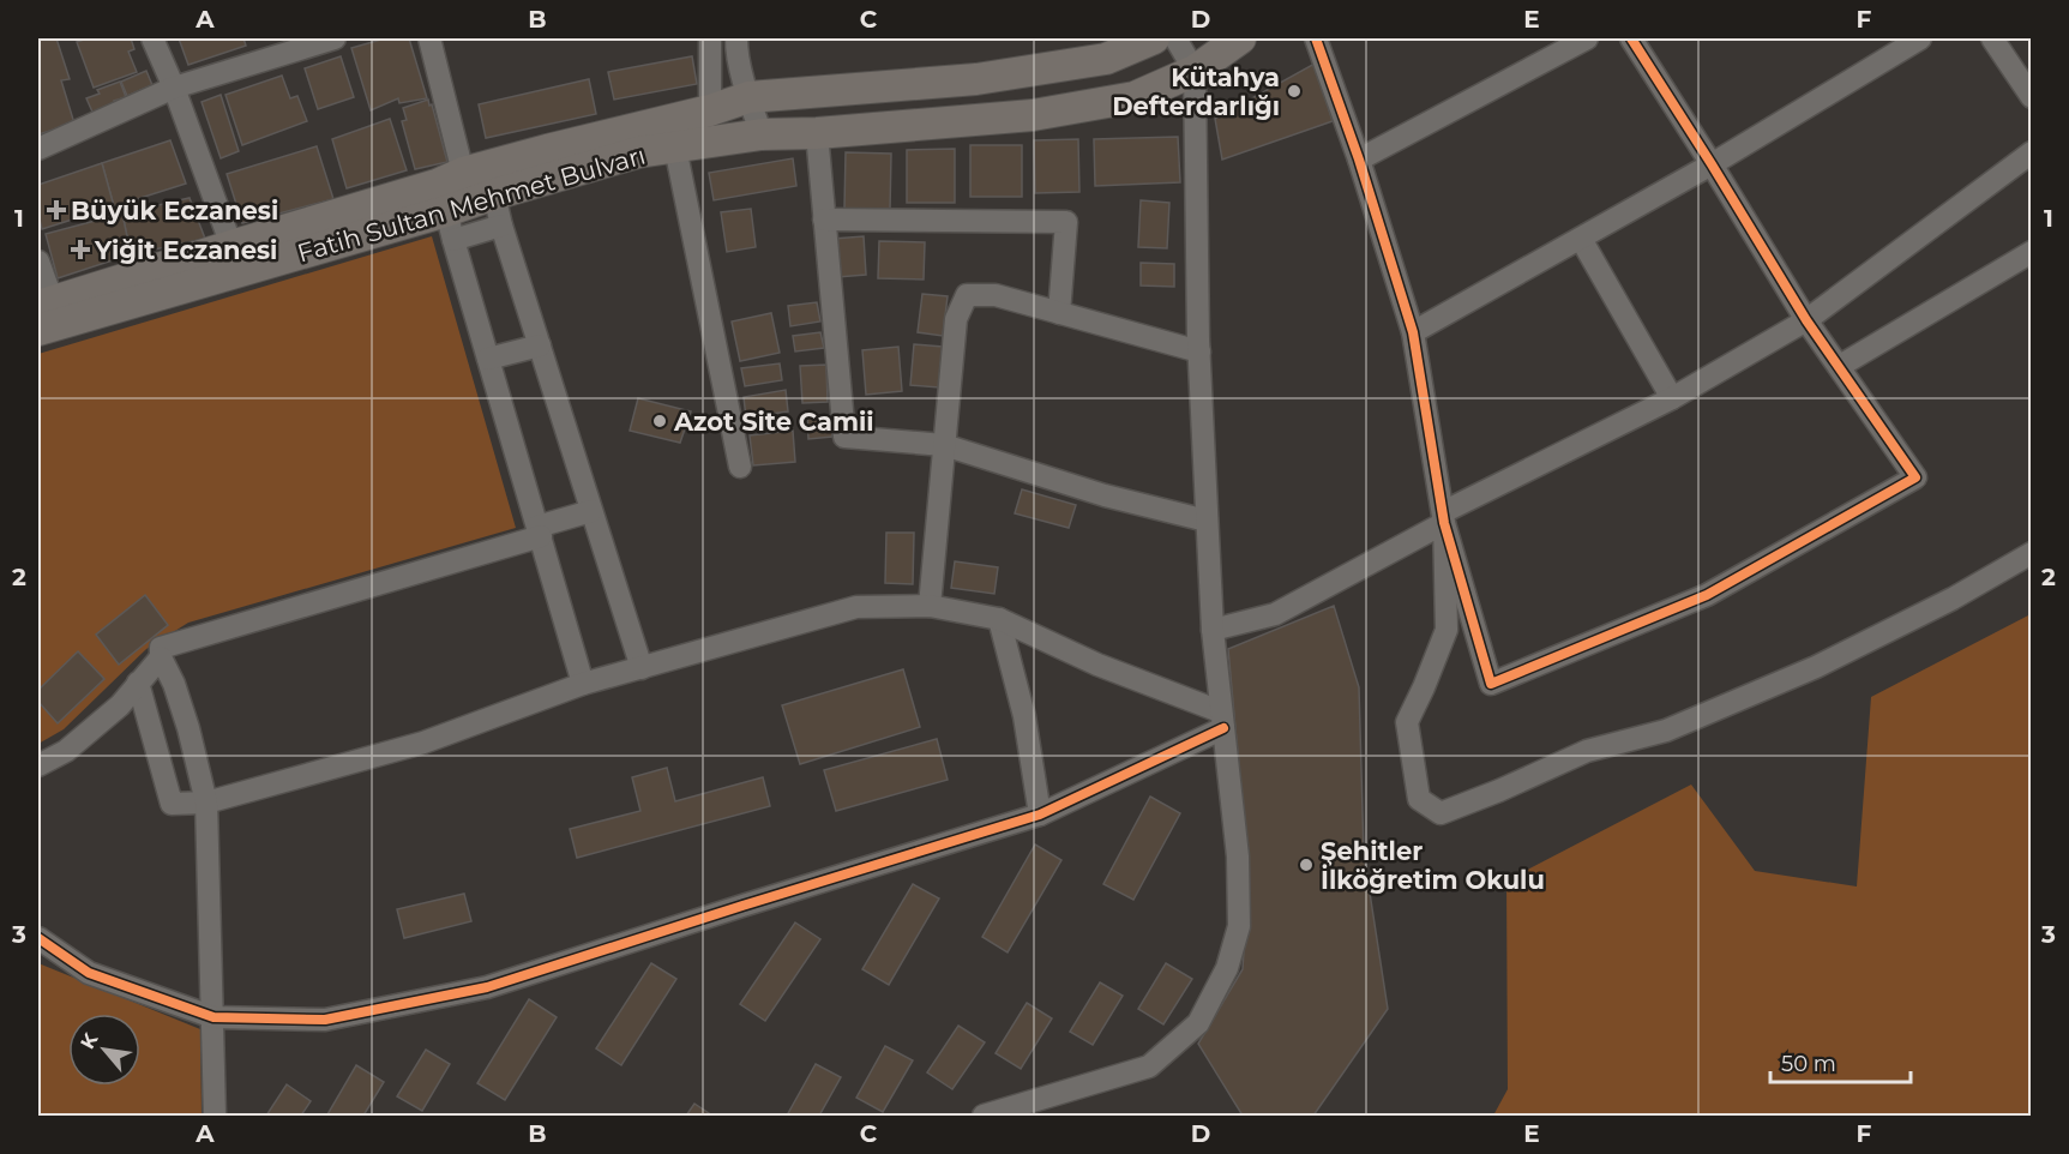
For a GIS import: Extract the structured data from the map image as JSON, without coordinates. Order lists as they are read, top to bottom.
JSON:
{
  "streets": {
    "main road": ["Fatih Sultan Mehmet Bulvarı"]
  },
  "places": {
    "other": ["Kütahya Defterdarlığı", "Azot Site Camii", "Şehitler İlköğretim Okulu"],
    "health": ["Büyük Eczanesi", "Yiğit Eczanesi"]
  },
  "scale_bar": "50 m",
  "north": "top left",
  "grid": {
    "columns": [
      "A",
      "B",
      "C",
      "D",
      "E",
      "F"
    ],
    "rows": ["1", "2", "3"]
  }
}
